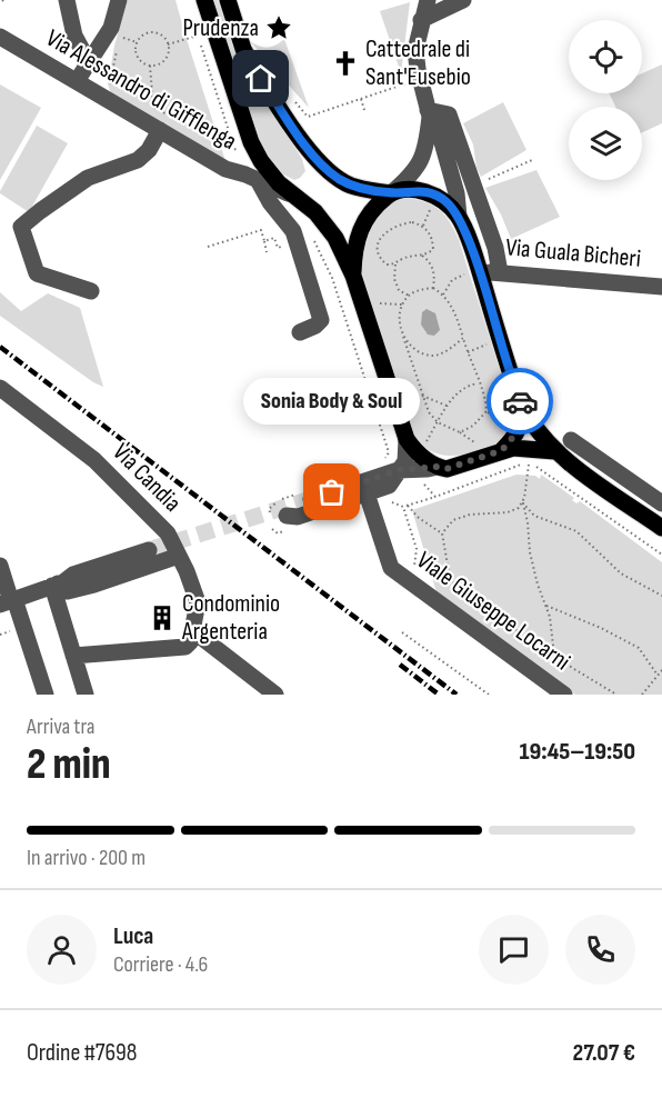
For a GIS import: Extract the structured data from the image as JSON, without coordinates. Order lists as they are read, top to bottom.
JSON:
{
  "streets": {
    "street": [
      "Via Alessandro di Gifflenga",
      "Via Guala Bicheri",
      "Via Candia",
      "Viale Giuseppe Locarni"
    ]
  },
  "places": {
    "place": ["Prudenza"],
    "church": ["Cattedrale di Sant'Eusebio"],
    "other": ["Sonia Body & Soul"],
    "building": ["Condominio Argenteria"]
  },
  "page": {
    "bubble": "Sonia Body & Soul",
    "heading": ["2 min", "Arriva tra", "19:45–19:50"],
    "panel": [
      "Luca",
      "Corriere · 4.6",
      "Ordine #7698",
      "27.07 €"
    ],
    "bar": "In arrivo · 200 m"
  }
}
